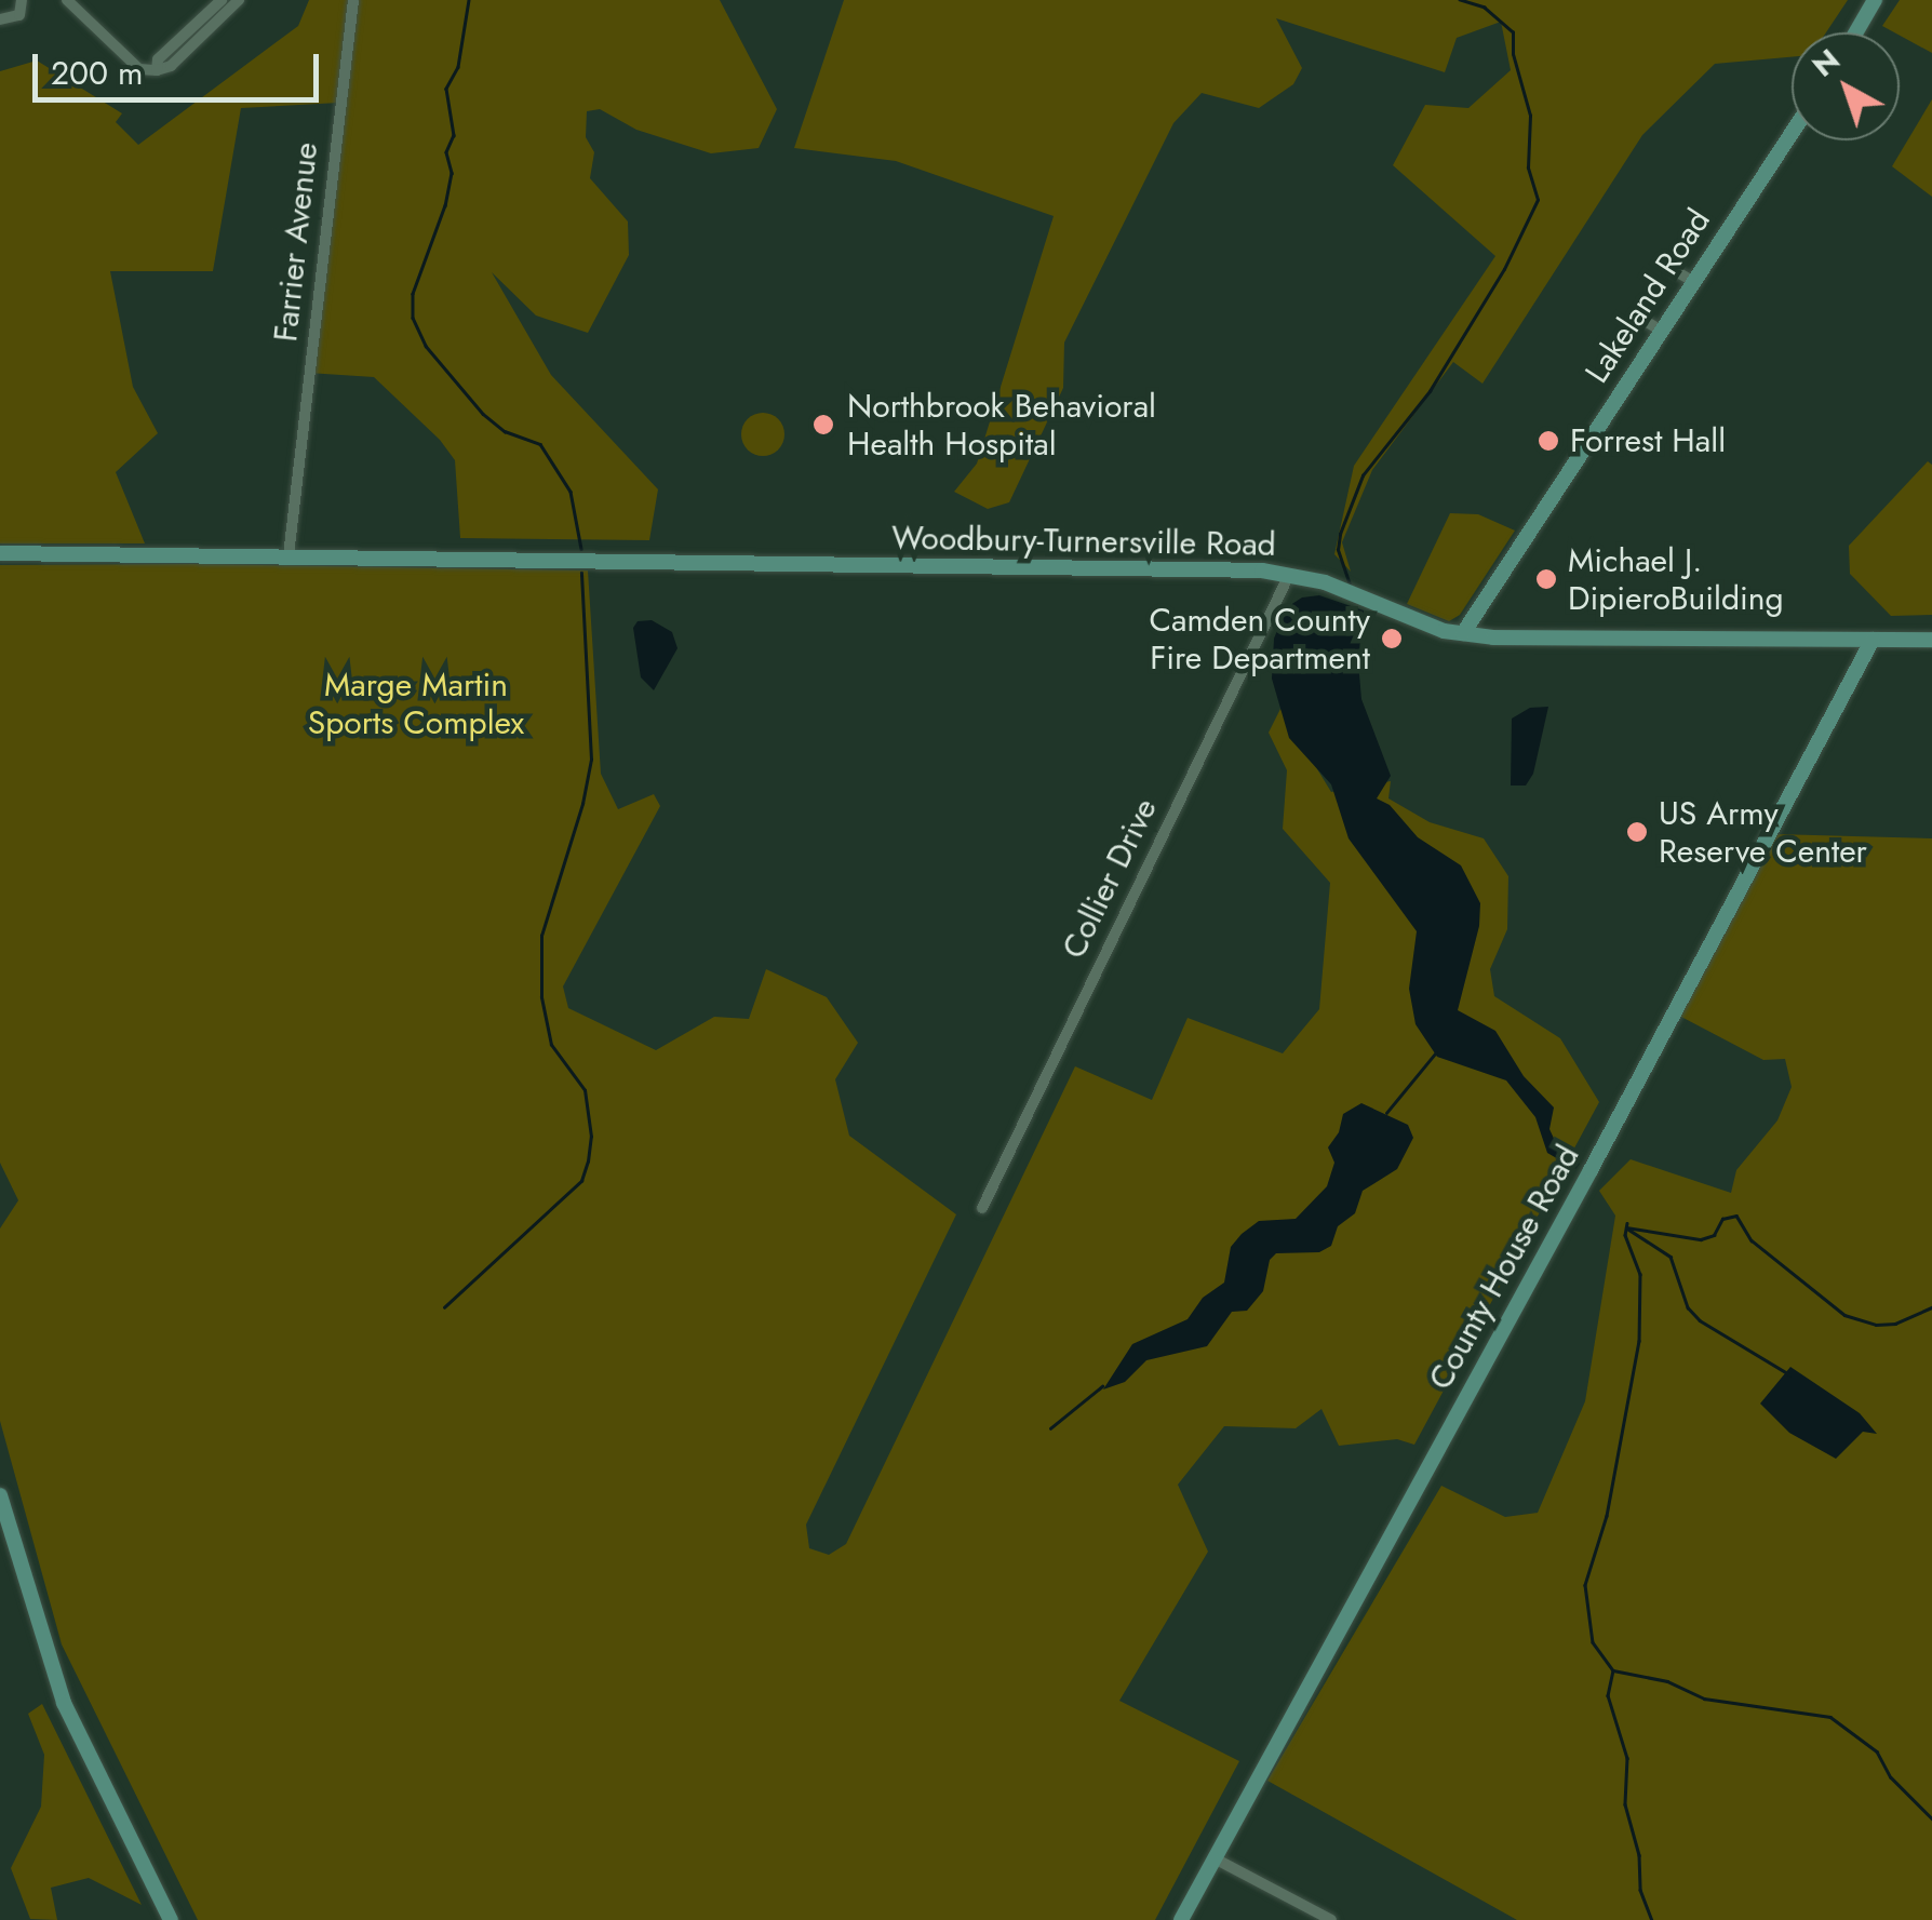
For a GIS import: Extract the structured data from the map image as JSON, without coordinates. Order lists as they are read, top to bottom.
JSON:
{
  "streets": {
    "street": [
      "Farrier Avenue",
      "Lakeland Road",
      "Woodbury-Turnersville Road",
      "Collier Drive",
      "County House Road"
    ]
  },
  "crossings": [
    ["Farrier Avenue", "Woodbury-Turnersville Road"],
    ["Lakeland Road", "Woodbury-Turnersville Road"],
    ["Woodbury-Turnersville Road", "Collier Drive"],
    ["Woodbury-Turnersville Road", "County House Road"]
  ],
  "parks": ["Marge Martin Sports Complex"],
  "places": [
    "Northbrook Behavioral Health Hospital",
    "Forrest Hall",
    "Michael J. DipieroBuilding",
    "Camden County Fire Department",
    "US Army Reserve Center"
  ],
  "scale_bar": "200 m",
  "north": "top left"
}
